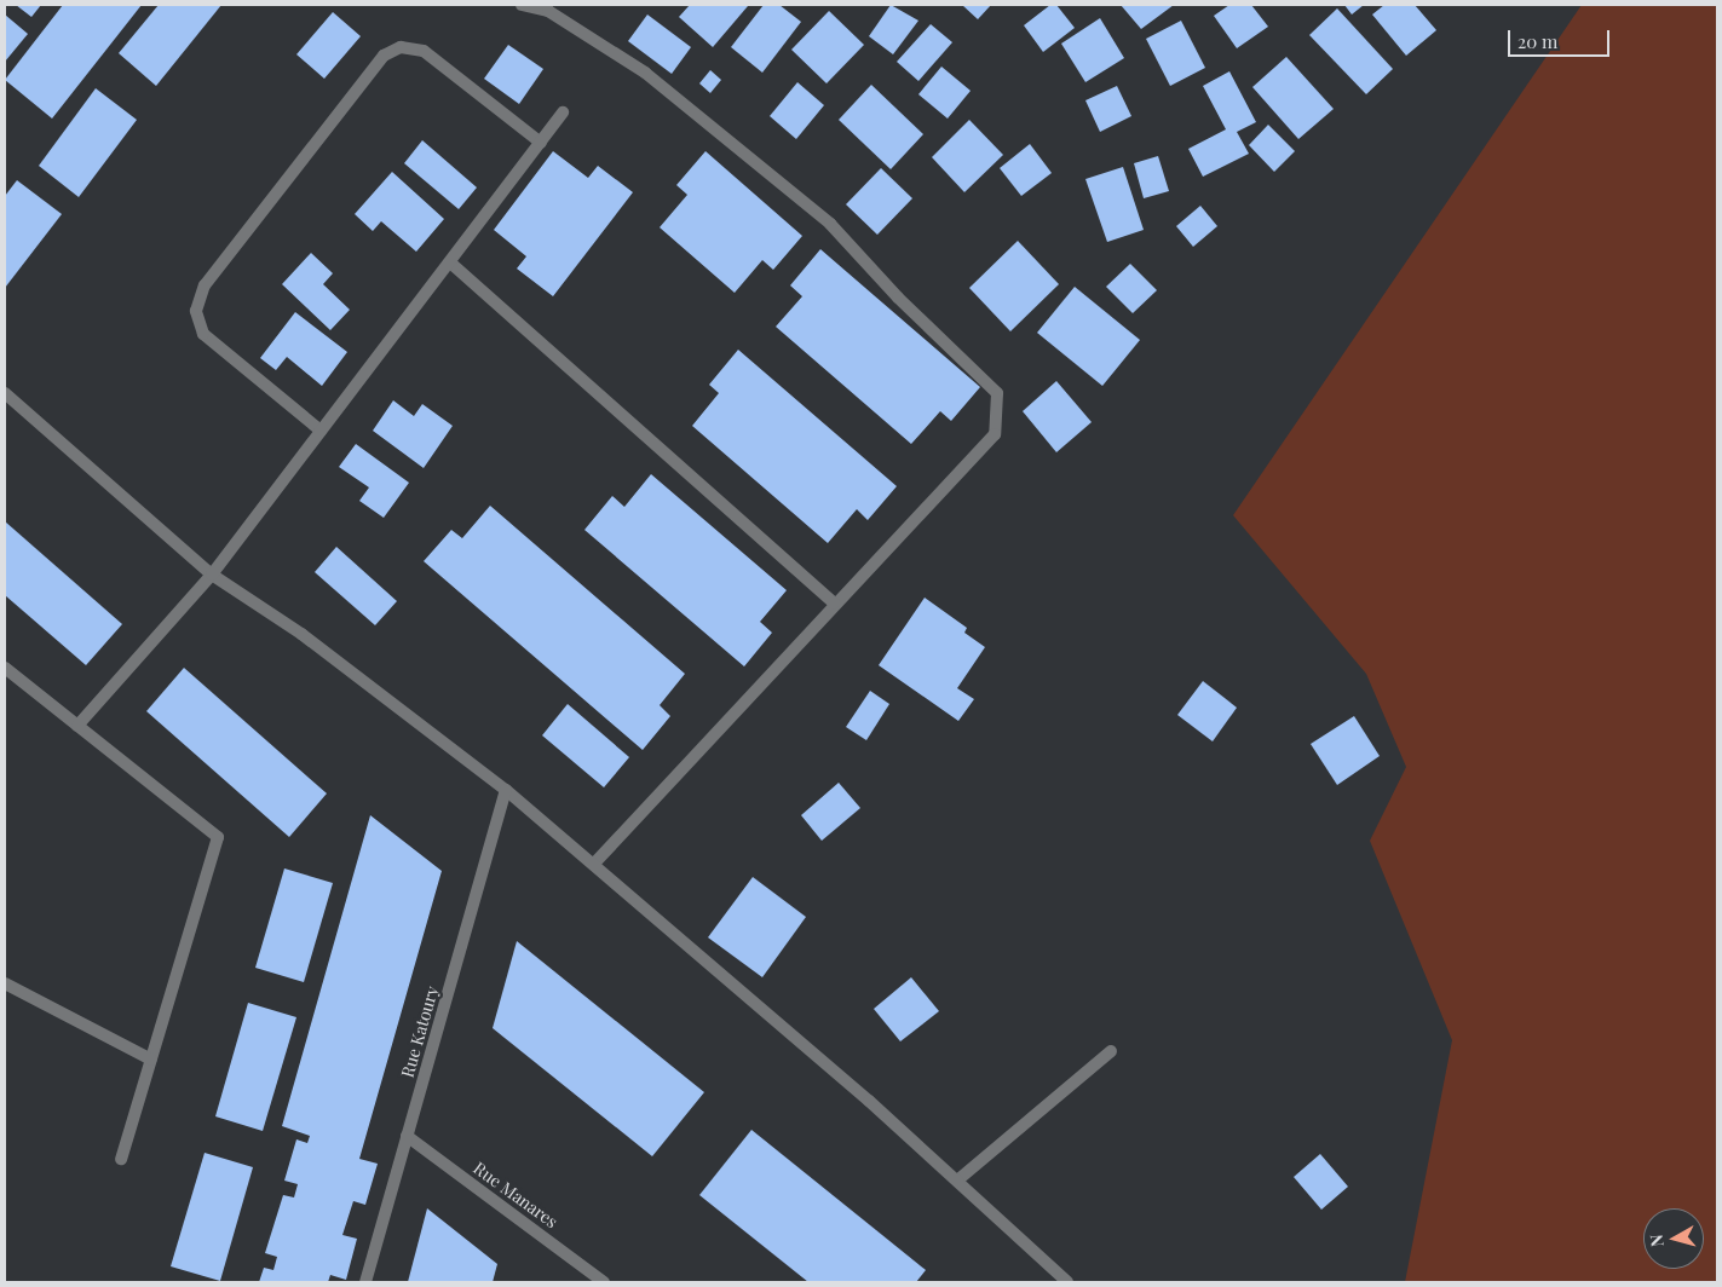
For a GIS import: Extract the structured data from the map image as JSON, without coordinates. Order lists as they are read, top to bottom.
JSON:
{
  "streets": {
    "street": ["Rue Katoury", "Rue Manares"]
  },
  "crossings": [
    ["Rue Katoury", "Rue Manares"]
  ],
  "scale_bar": "20 m",
  "north": "left"
}
